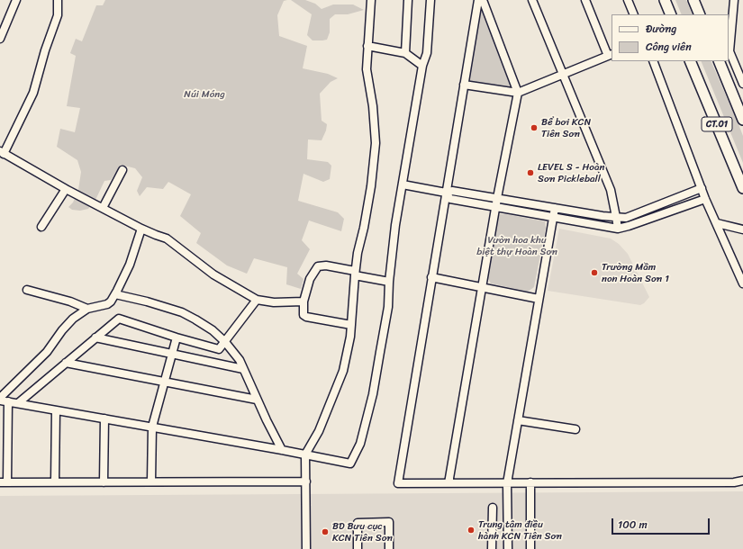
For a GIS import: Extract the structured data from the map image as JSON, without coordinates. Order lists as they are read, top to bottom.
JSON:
{
  "streets": {
    "highway": ["CT.01"]
  },
  "parks": ["Núi Móng", "Vườn hoa khu biệt thự Hoàn Sơn"],
  "places": [
    "Bể bơi KCN Tiên Sơn",
    "LEVEL S - Hoàn Sơn Pickleball",
    "Trường Mầm non Hoàn Sơn 1",
    "Trung tâm điều hành KCN Tiên Sơn",
    "BD Bưu cục KCN Tiên Sơn"
  ],
  "legend": ["Đường", "Công viên"],
  "scale_bar": "100 m"
}
